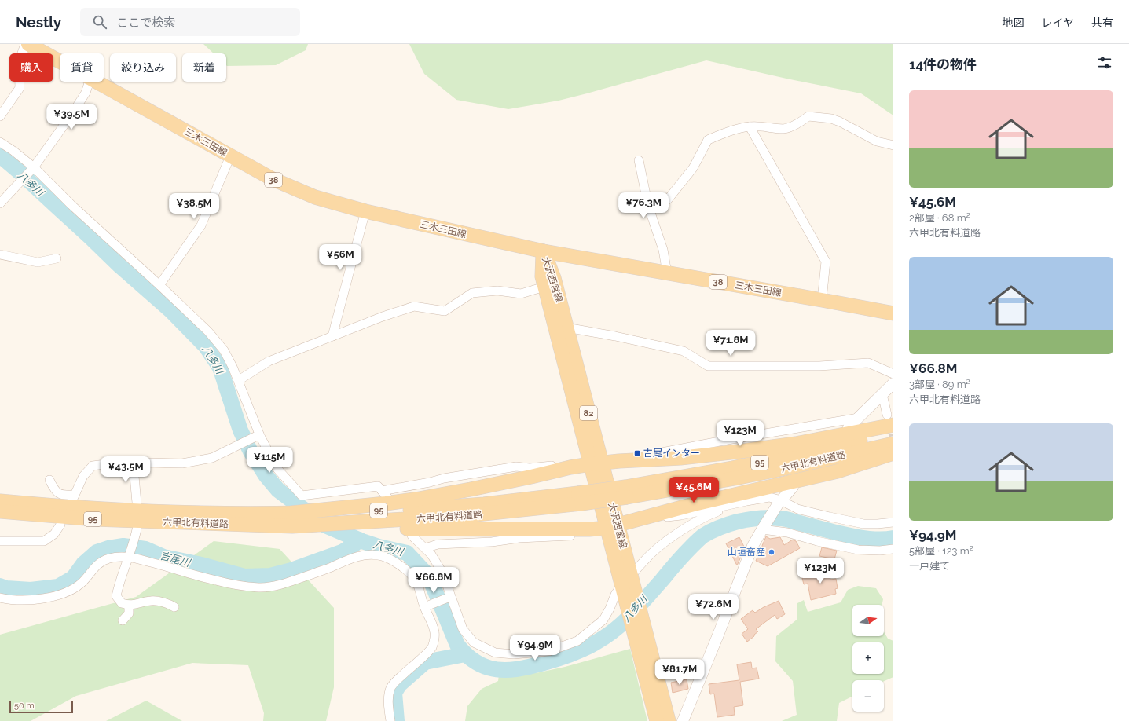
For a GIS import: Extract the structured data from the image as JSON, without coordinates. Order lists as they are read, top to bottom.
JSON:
{
  "streets": {
    "main road": [
      "三木三田線",
      "38",
      "大沢西宮線",
      "82",
      "六甲北有料道路",
      "95"
    ]
  },
  "crossings": [
    ["三木三田線", "大沢西宮線"],
    ["大沢西宮線", "95"]
  ],
  "water": ["八多川", "吉尾川"],
  "places": {
    "transit": ["吉尾インター"],
    "other": ["山垣畜産"]
  },
  "scale_bar": "50 m",
  "north": "right",
  "page": {
    "header": "Nestly",
    "search": "ここで検索",
    "nav": ["地図", "レイヤ", "共有"],
    "heading": "14件の物件",
    "chip": [
      "購入",
      "賃貸",
      "絞り込み",
      "新着"
    ],
    "list": [
      {
        "name": "¥45.6M",
        "note": "2部屋 · 68 m² · 六甲北有料道路"
      },
      {
        "name": "¥66.8M",
        "note": "3部屋 · 89 m² · 六甲北有料道路"
      },
      {
        "name": "¥94.9M",
        "note": "5部屋 · 123 m² · 一戸建て"
      }
    ],
    "price": [
      "¥39.5M",
      "¥76.3M",
      "¥38.5M",
      "¥56M",
      "¥71.8M",
      "¥123M",
      "¥115M",
      "¥43.5M",
      "¥45.6M",
      "¥123M",
      "¥66.8M",
      "¥72.6M",
      "¥94.9M",
      "¥81.7M"
    ],
    "map_buttons": ["+", "−"],
    "scale": "50 m"
  }
}
